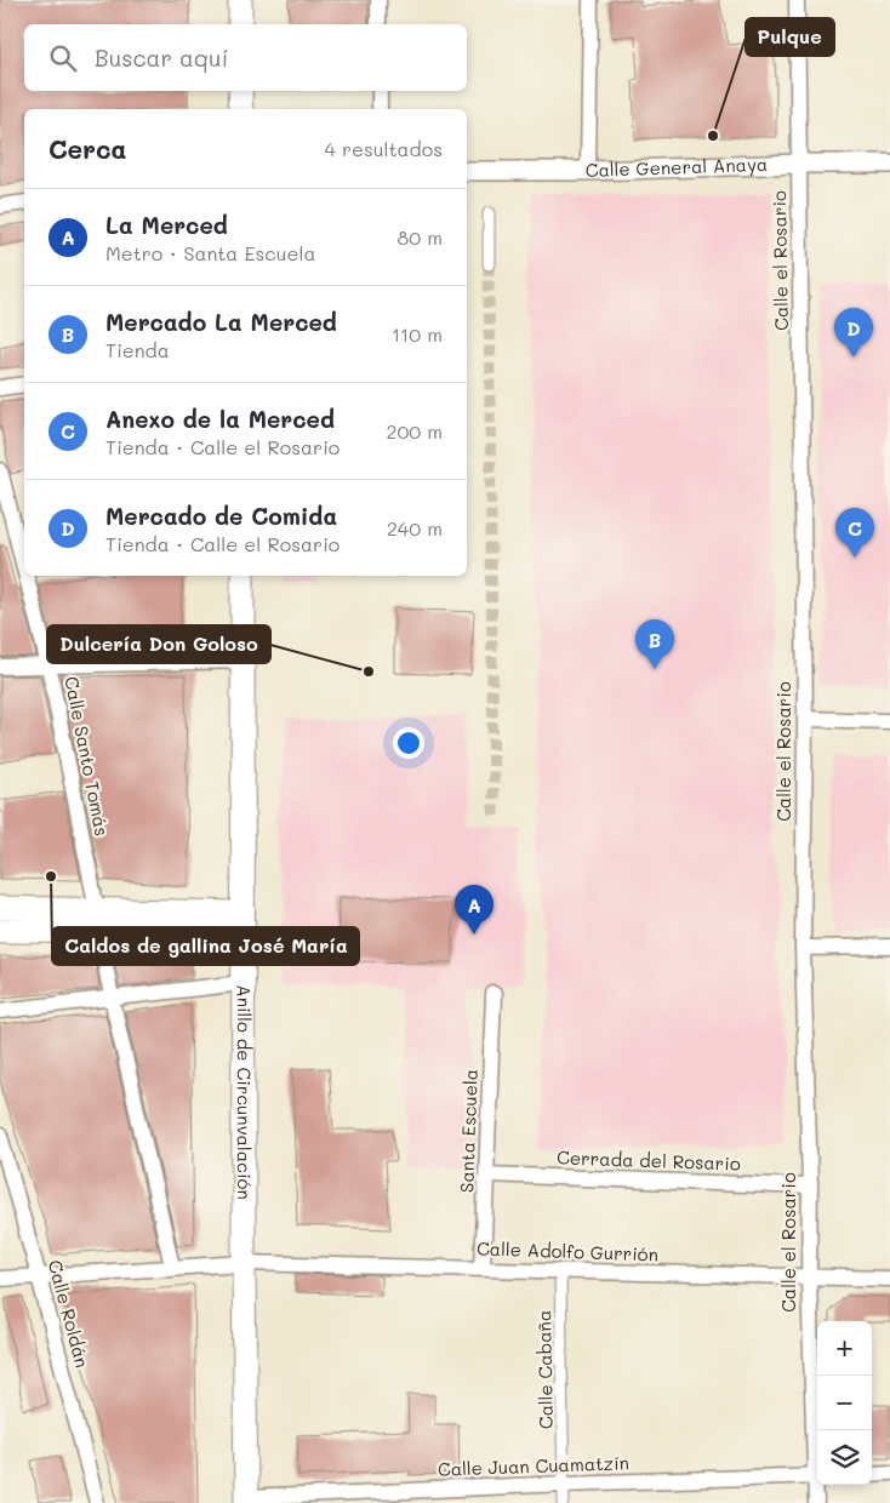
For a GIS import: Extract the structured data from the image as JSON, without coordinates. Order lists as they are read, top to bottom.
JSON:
{
  "streets": {
    "main road": ["Anillo de Circunvalación"],
    "street": [
      "Calle General Anaya",
      "Calle el Rosario",
      "Calle Santo Tomás",
      "Santa Escuela",
      "Cerrada del Rosario",
      "Calle Adolfo Gurrión",
      "Calle Roldán",
      "Calle Cabaña",
      "Calle Juan Cuamatzín"
    ]
  },
  "crossings": [
    ["Calle General Anaya", "Calle el Rosario"],
    ["Calle el Rosario", "Cerrada del Rosario"],
    ["Calle el Rosario", "Calle Adolfo Gurrión"],
    ["Calle Santo Tomás", "Calle Adolfo Gurrión"],
    ["Anillo de Circunvalación", "Calle Adolfo Gurrión"],
    ["Anillo de Circunvalación", "Calle Juan Cuamatzín"],
    ["Santa Escuela", "Cerrada del Rosario"],
    ["Santa Escuela", "Calle Adolfo Gurrión"],
    ["Calle Adolfo Gurrión", "Calle Roldán"],
    ["Calle Adolfo Gurrión", "Calle Cabaña"],
    ["Calle Cabaña", "Calle Juan Cuamatzín"]
  ],
  "places": ["Pulque", "Dulcería Don Goloso", "Caldos de gallina José María"],
  "page": {
    "search": "Buscar aquí",
    "heading": ["Cerca", "4 resultados"],
    "list": [
      {
        "mark": "A",
        "name": "La Merced",
        "note": "Metro · Santa Escuela",
        "value": "80 m"
      },
      {
        "mark": "B",
        "name": "Mercado La Merced",
        "note": "Tienda",
        "value": "110 m"
      },
      {
        "mark": "C",
        "name": "Anexo de la Merced",
        "note": "Tienda · Calle el Rosario",
        "value": "200 m"
      },
      {
        "mark": "D",
        "name": "Mercado de Comida",
        "note": "Tienda · Calle el Rosario",
        "value": "240 m"
      }
    ],
    "pins": [
      "D",
      "C",
      "B",
      "A"
    ],
    "map_buttons": ["+", "−"]
  }
}
